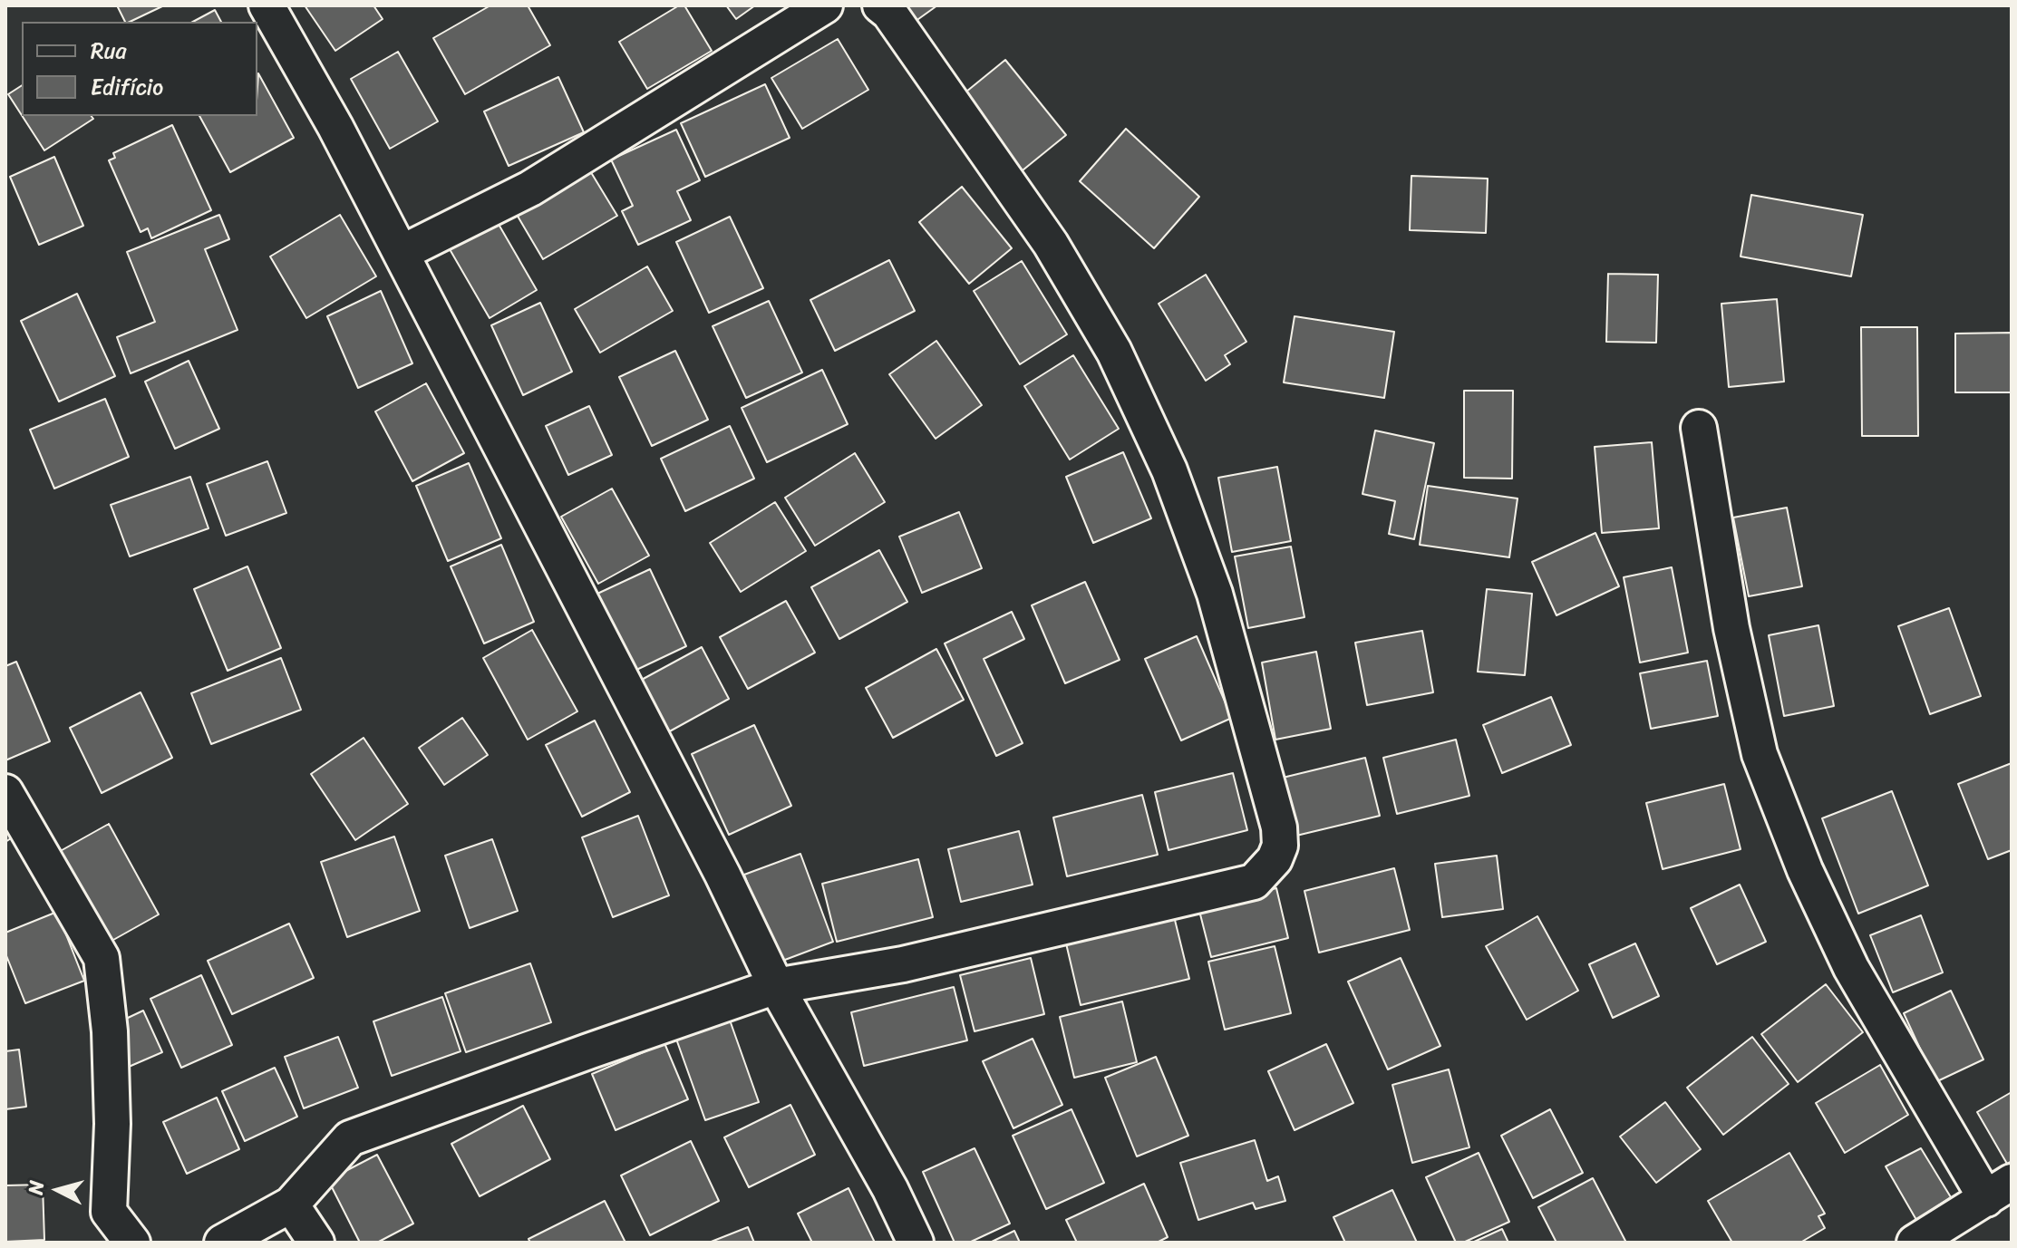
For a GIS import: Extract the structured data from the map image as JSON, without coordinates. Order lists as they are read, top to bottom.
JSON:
{
  "legend": ["Rua", "Edifício"],
  "north": "left"
}
